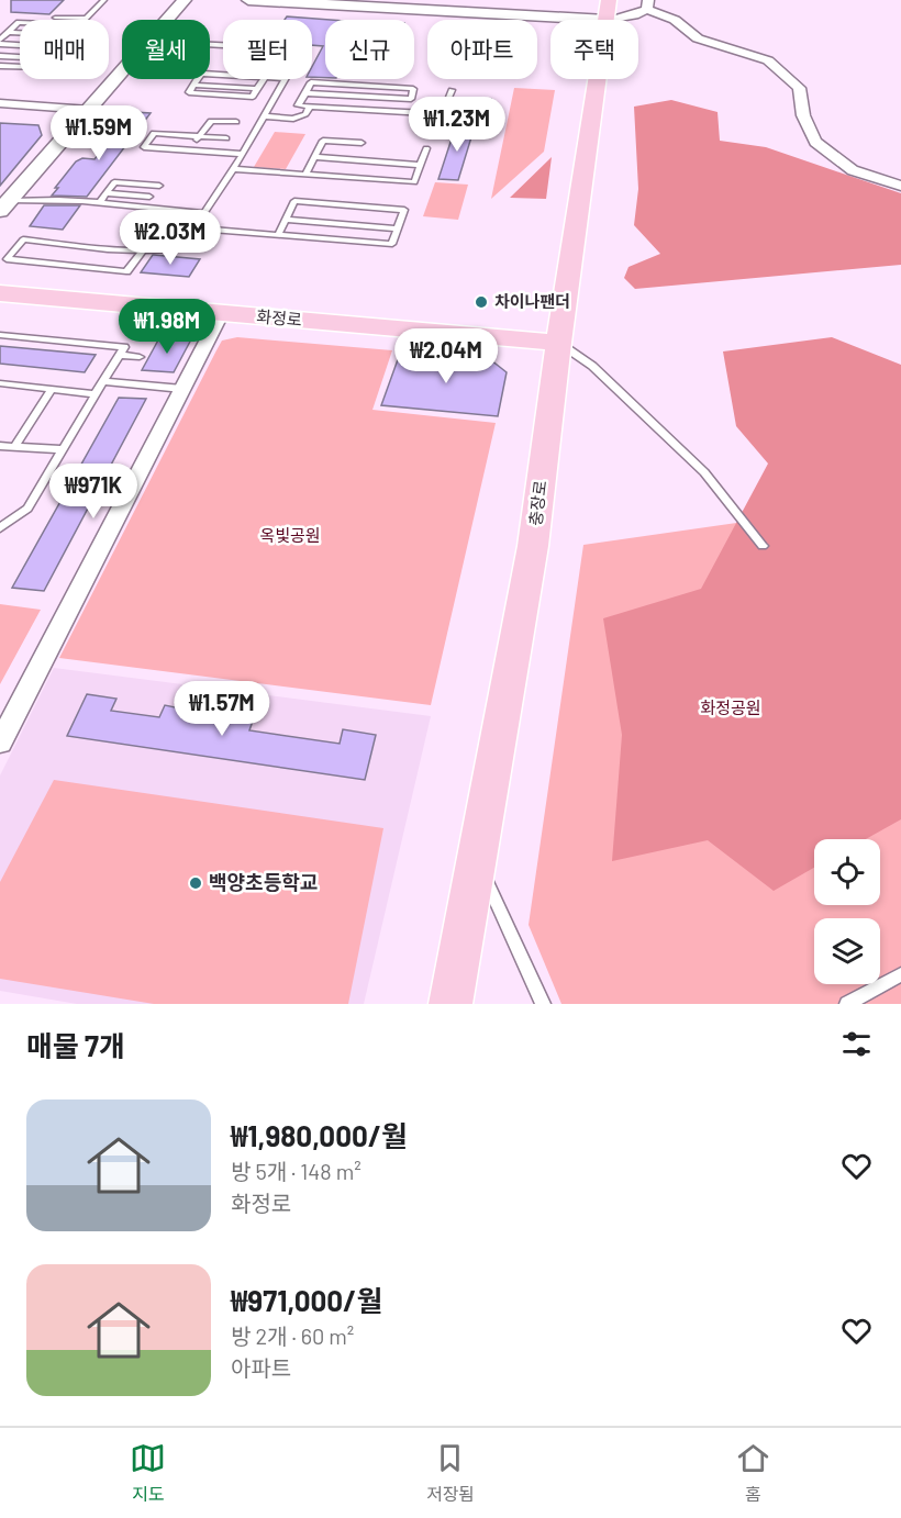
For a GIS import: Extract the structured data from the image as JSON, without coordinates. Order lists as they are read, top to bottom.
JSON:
{
  "streets": {
    "main road": ["화정로", "충장로"]
  },
  "crossings": [
    ["화정로", "충장로"]
  ],
  "parks": ["옥빛공원", "화정공원"],
  "places": ["차이나팬더", "백양초등학교"],
  "page": {
    "chip": [
      "매매",
      "월세",
      "필터",
      "신규",
      "아파트",
      "주택"
    ],
    "price": [
      "₩1.23M",
      "₩1.59M",
      "₩2.03M",
      "₩1.98M",
      "₩2.04M",
      "₩971K",
      "₩1.57M"
    ],
    "heading": "매물 7개",
    "list": [
      {
        "name": "₩1,980,000/월",
        "note": "방 5개 · 148 m² · 화정로"
      },
      {
        "name": "₩971,000/월",
        "note": "방 2개 · 60 m² · 아파트"
      }
    ],
    "tabs": ["지도", "저장됨", "홈"]
  }
}
